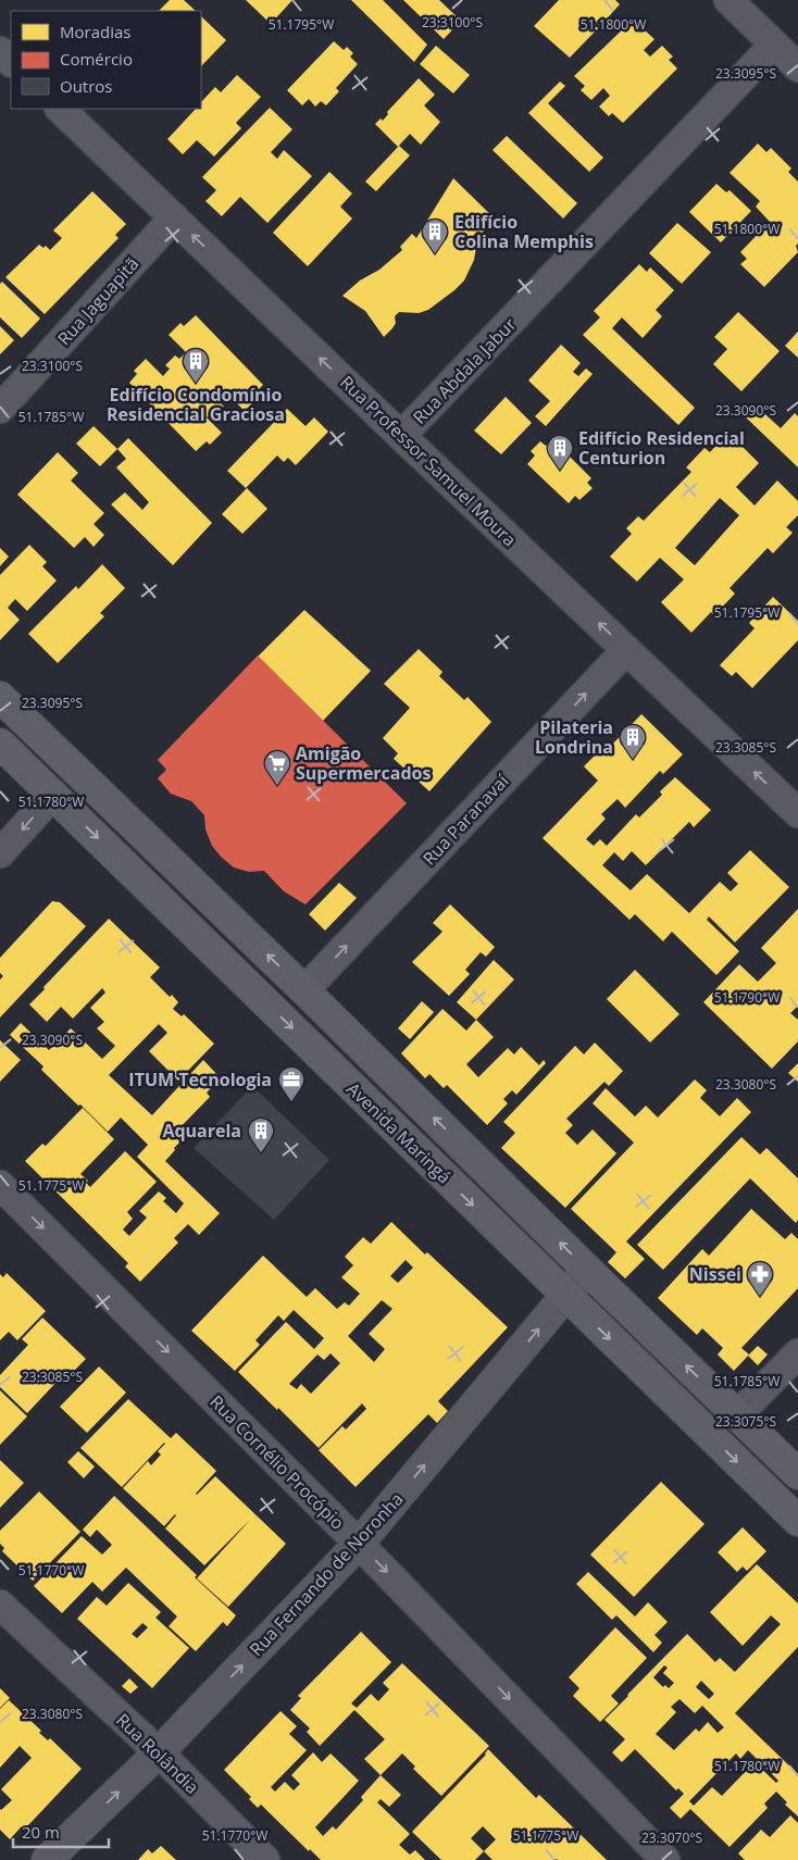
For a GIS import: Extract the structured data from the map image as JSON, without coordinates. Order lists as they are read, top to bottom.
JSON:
{
  "streets": {
    "main road": ["Avenida Maringá"],
    "street": [
      "Rua Jaguapitã",
      "Rua Abdala Jabur",
      "Rua Professor Samuel Moura",
      "Rua Paranavaí",
      "Rua Cornélio Procópio",
      "Rua Fernando de Noronha",
      "Rua Rolândia"
    ]
  },
  "crossings": [
    ["Rua Jaguapitã", "Rua Professor Samuel Moura"],
    ["Rua Abdala Jabur", "Rua Professor Samuel Moura"],
    ["Rua Professor Samuel Moura", "Rua Paranavaí"],
    ["Rua Paranavaí", "Avenida Maringá"],
    ["Avenida Maringá", "Rua Fernando de Noronha"],
    ["Rua Cornélio Procópio", "Rua Fernando de Noronha"],
    ["Rua Fernando de Noronha", "Rua Rolândia"]
  ],
  "one_way": [
    "Rua Professor Samuel Moura",
    "Rua Paranavaí",
    "Rua Cornélio Procópio",
    "Rua Fernando de Noronha"
  ],
  "places": {
    "building": [
      "Edifício Colina Memphis",
      "Edifício Condomínio Residencial Graciosa",
      "Edifício Residencial Centurion",
      "Pilateria Londrina",
      "Aquarela"
    ],
    "supermarket": ["Amigão Supermercados"],
    "office": ["ITUM Tecnologia"],
    "pharmacy": ["Nissei"]
  },
  "legend": ["Moradias", "Comércio", "Outros"],
  "scale_bar": "20 m",
  "coordinates": [
    "23.3100°S",
    "51.1795°W",
    "51.1800°W",
    "23.3095°S",
    "23.3090°S",
    "51.1785°W",
    "23.3085°S",
    "51.1780°W",
    "51.1790°W",
    "23.3080°S",
    "51.1775°W",
    "23.3075°S",
    "51.1770°W",
    "23.3070°S"
  ]
}
